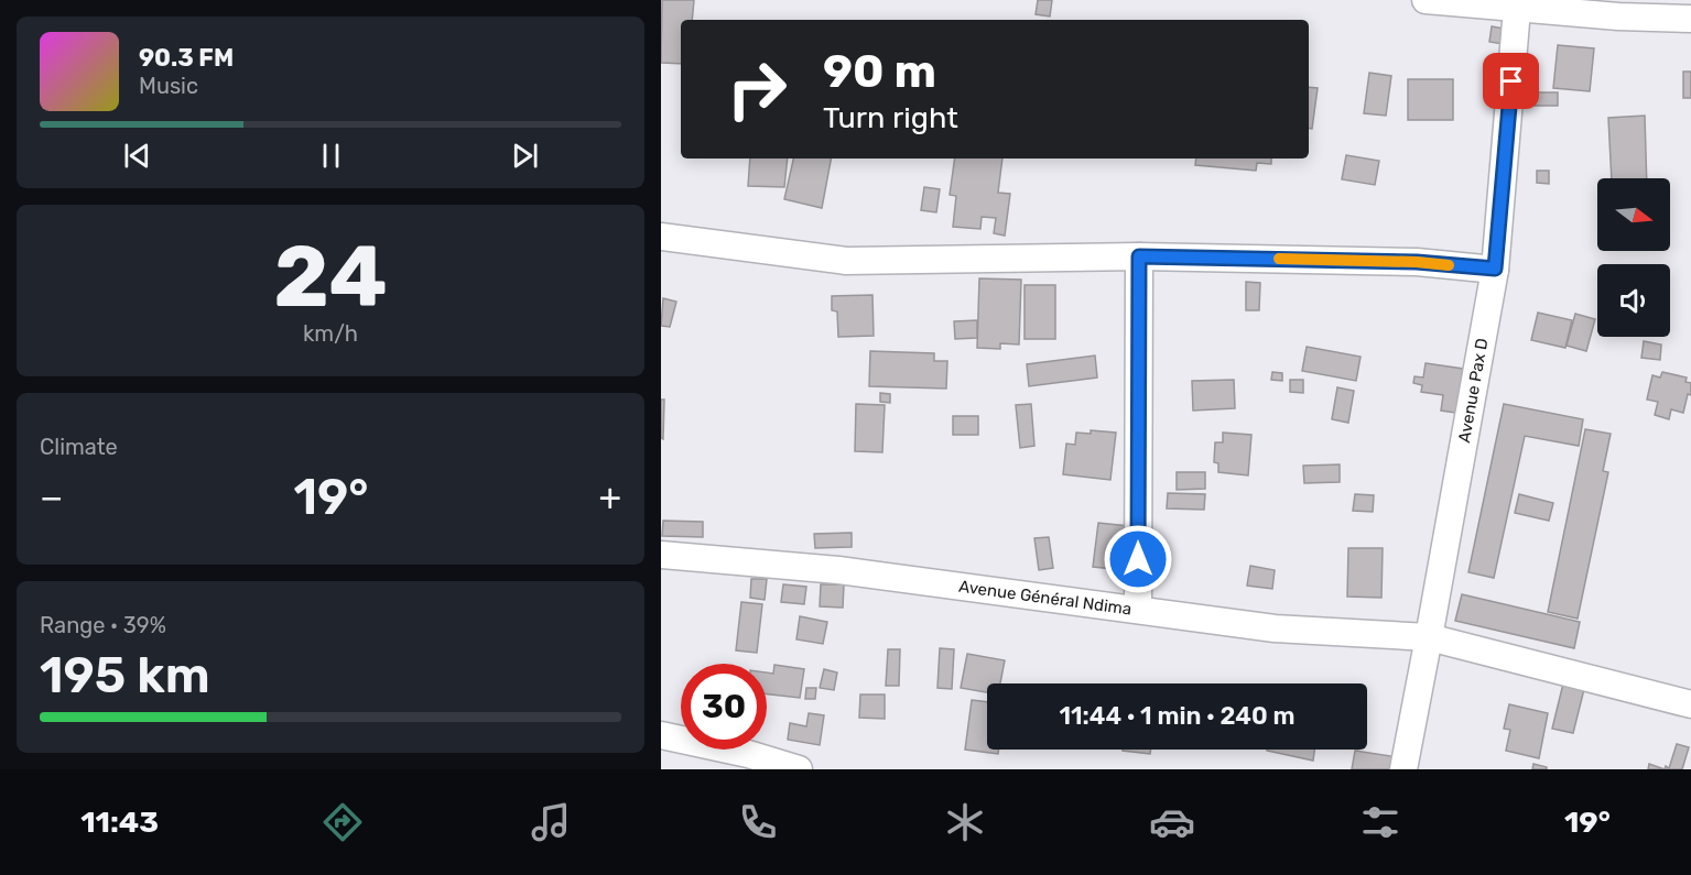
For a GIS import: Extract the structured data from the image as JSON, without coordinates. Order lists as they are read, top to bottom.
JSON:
{
  "streets": {
    "street": ["Avenue Pax D", "Avenue Général Ndima"]
  },
  "crossings": [
    ["Avenue Pax D", "Avenue Général Ndima"]
  ],
  "north": "right",
  "page": {
    "turn": ["90 m", "Turn right"],
    "song": ["90.3 FM", "Music"],
    "tile": [
      ["24", "km/h"],
      "Climate",
      ["Range · 39%", "195 km"]
    ],
    "heat": ["−", "19°", "+"],
    "limit": "30",
    "trip": "11:44 · 1 min · 240 m",
    "tabs": ["11:43", "19°"]
  }
}
